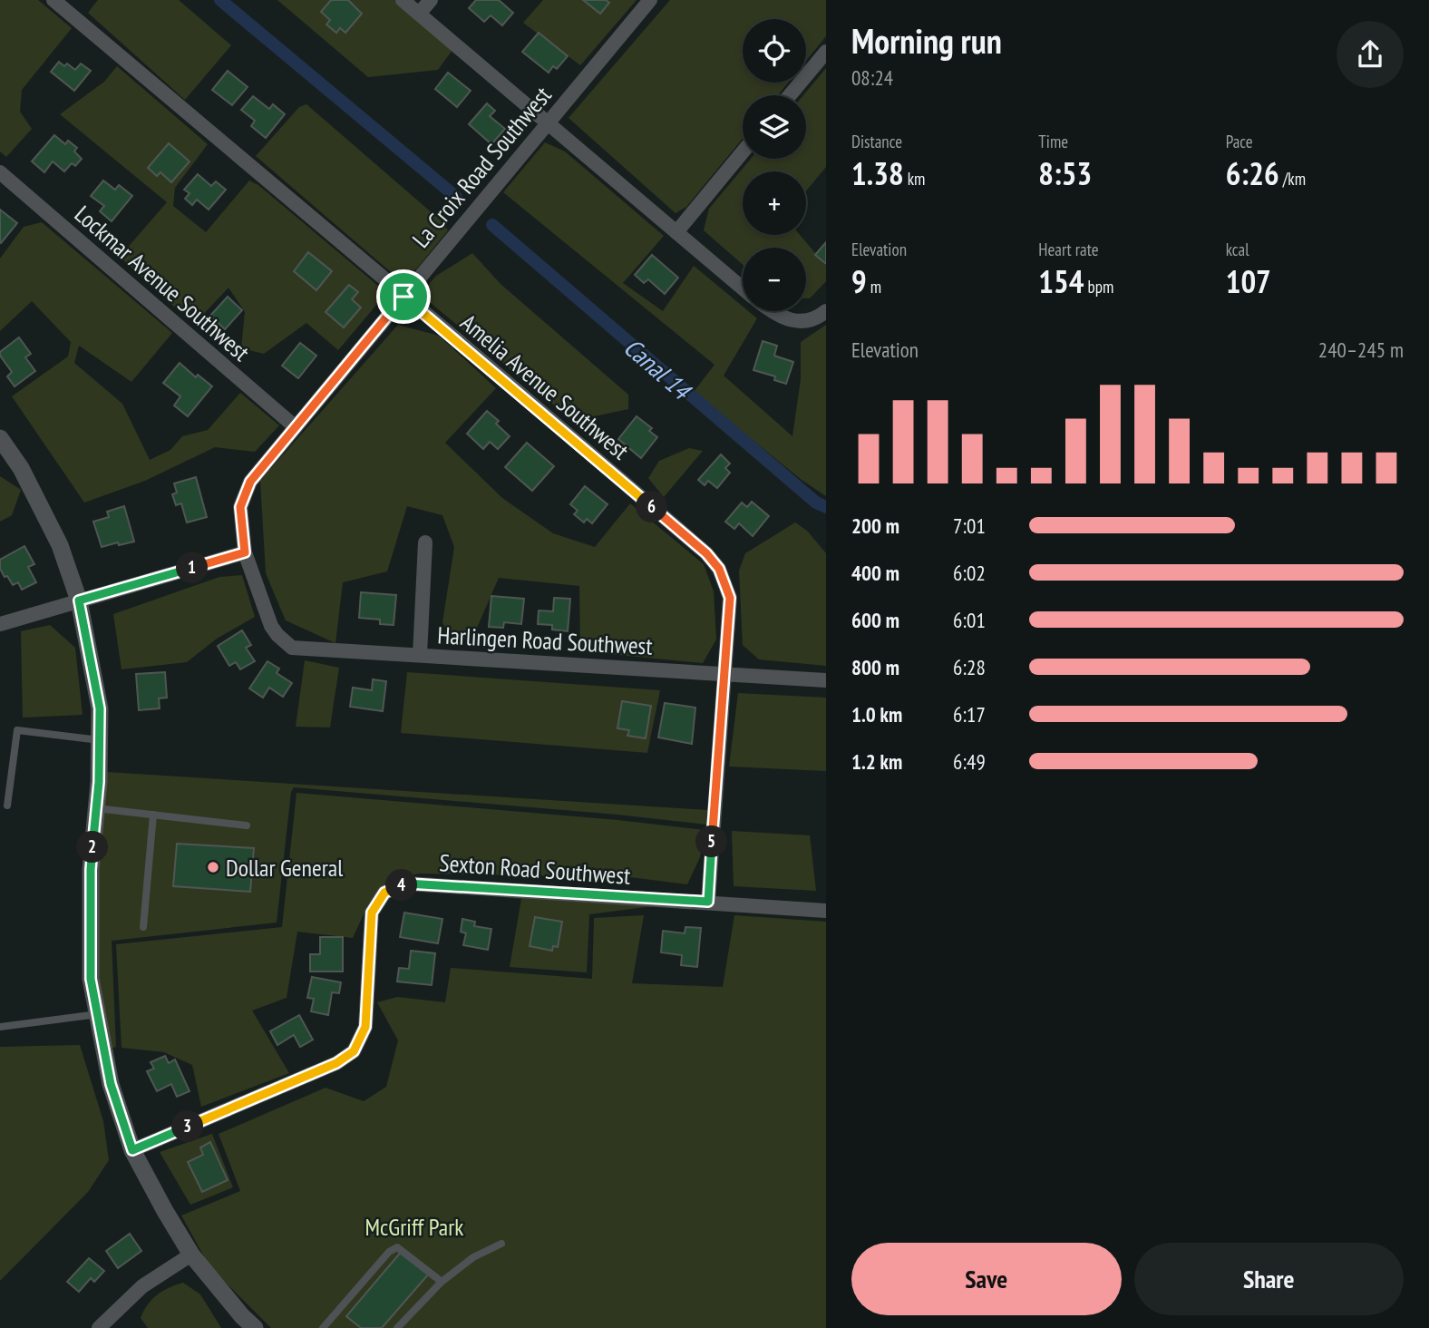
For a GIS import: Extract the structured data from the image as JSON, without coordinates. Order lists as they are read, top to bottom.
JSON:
{
  "streets": {
    "street": [
      "La Croix Road Southwest",
      "Lockmar Avenue Southwest",
      "Amelia Avenue Southwest",
      "Harlingen Road Southwest",
      "Sexton Road Southwest"
    ]
  },
  "crossings": [
    ["La Croix Road Southwest", "Lockmar Avenue Southwest"],
    ["La Croix Road Southwest", "Amelia Avenue Southwest"],
    ["La Croix Road Southwest", "Harlingen Road Southwest"],
    ["Amelia Avenue Southwest", "Harlingen Road Southwest"],
    ["Amelia Avenue Southwest", "Sexton Road Southwest"]
  ],
  "water": ["Canal 14"],
  "parks": ["McGriff Park"],
  "places": ["Dollar General"],
  "page": {
    "heading": ["Morning run", "08:24"],
    "map_buttons": ["+", "−"],
    "stats": [
      ["Distance", "1.38 km"],
      ["Time", "8:53"],
      ["Pace", "6:26 /km"],
      ["Elevation", "9 m"],
      ["Heart rate", "154 bpm"],
      ["kcal", "107"]
    ],
    "chart": ["Elevation", "240–245 m"],
    "pins": [
      "6",
      "1",
      "5",
      "2",
      "4",
      "3"
    ],
    "list": [
      {
        "name": "200 m",
        "note": "7:01"
      },
      {
        "name": "400 m",
        "note": "6:02"
      },
      {
        "name": "600 m",
        "note": "6:01"
      },
      {
        "name": "800 m",
        "note": "6:28"
      },
      {
        "name": "1.0 km",
        "note": "6:17"
      },
      {
        "name": "1.2 km",
        "note": "6:49"
      }
    ],
    "buttons": ["Save", "Share"]
  }
}
